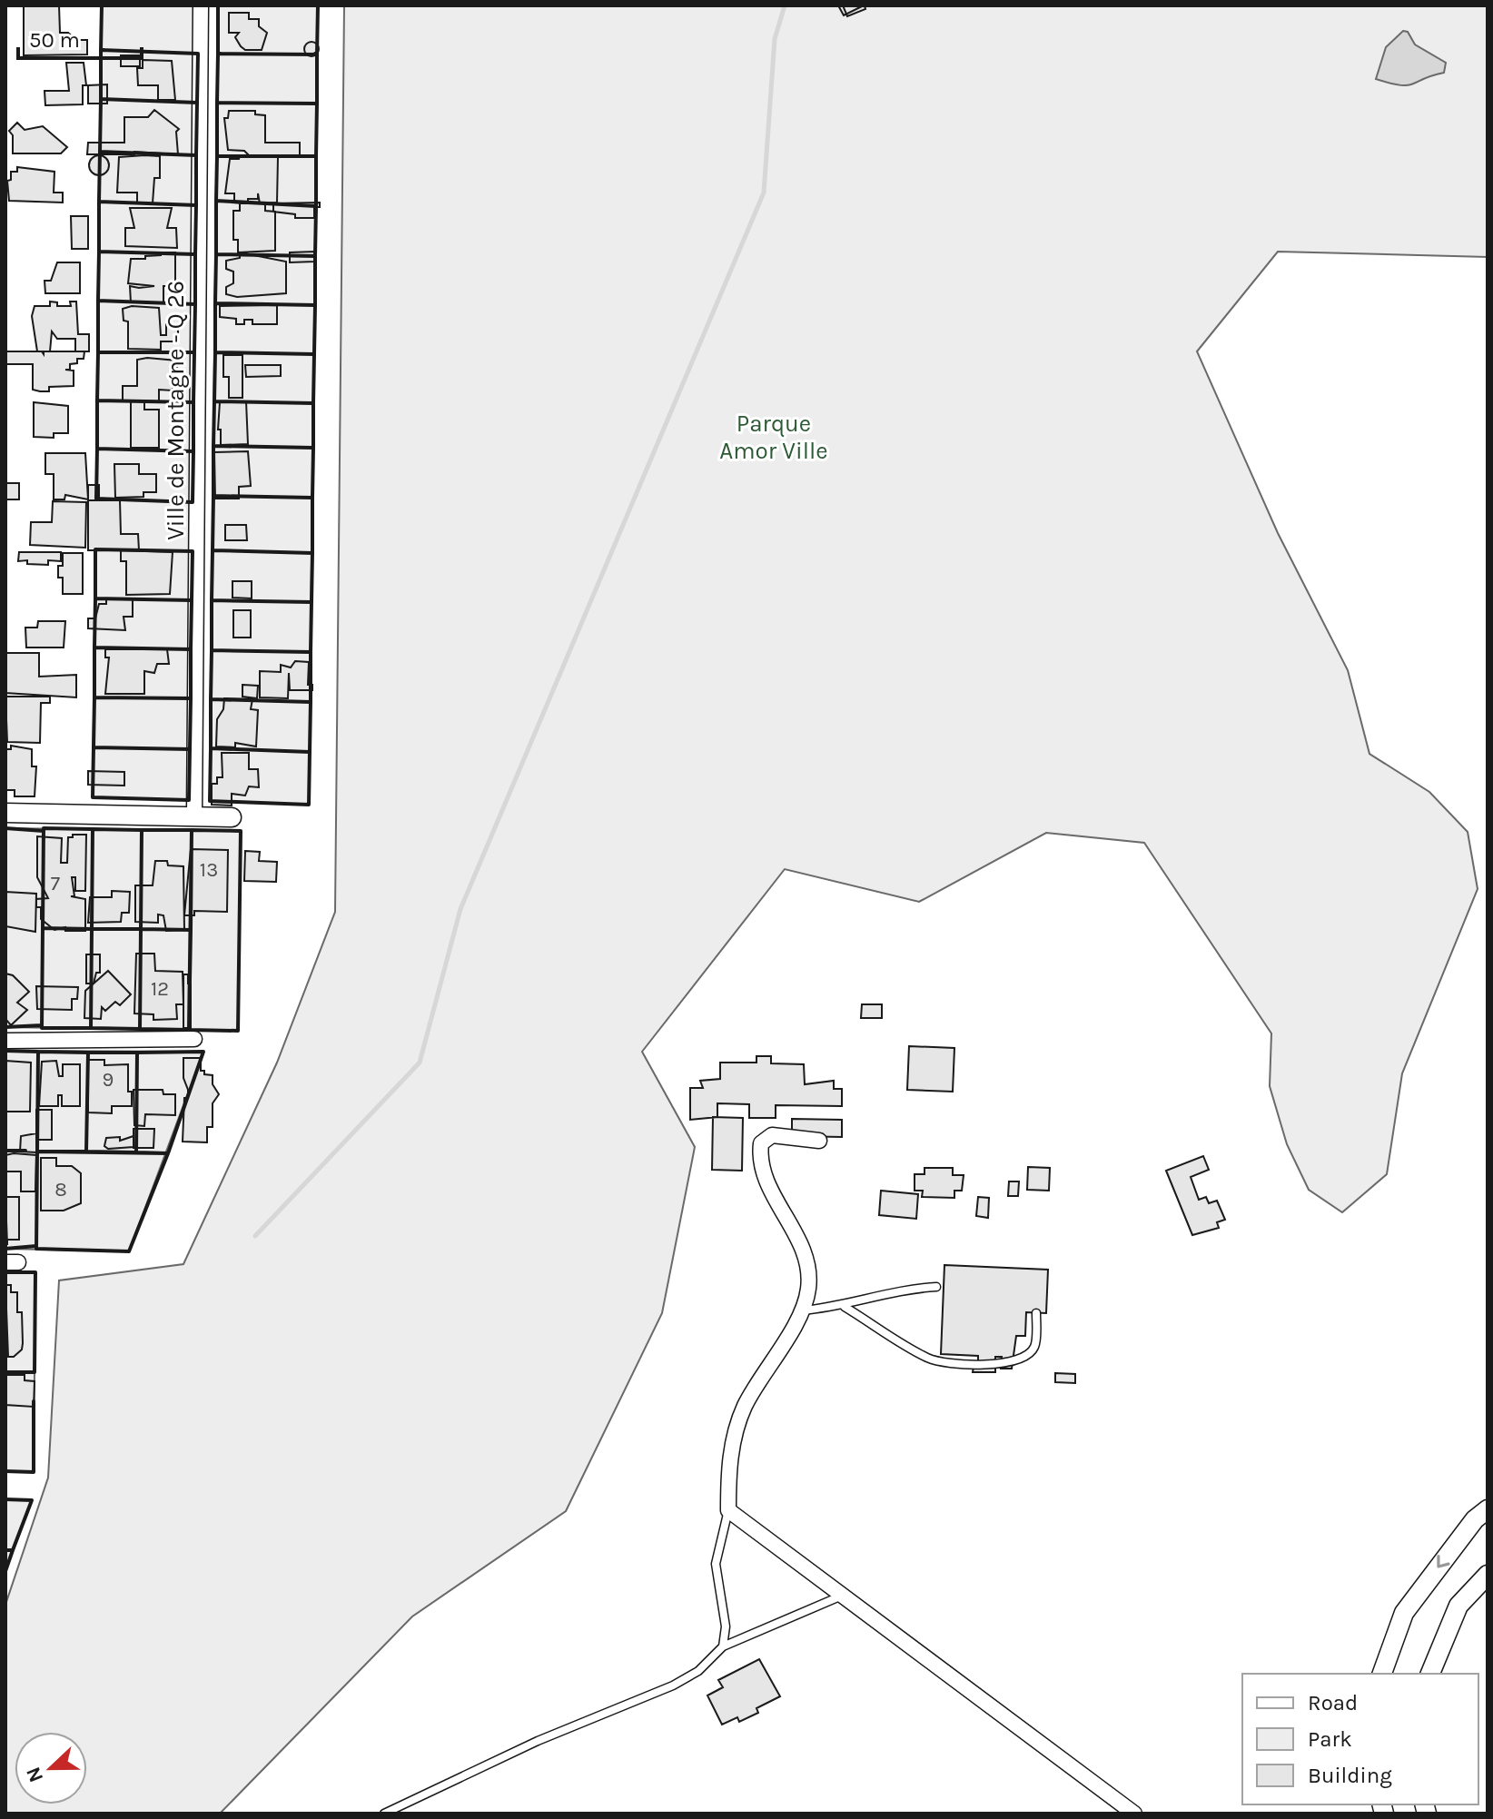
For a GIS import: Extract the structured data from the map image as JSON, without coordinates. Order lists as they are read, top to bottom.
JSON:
{
  "streets": {
    "street": ["Ville de Montagne - Q 26"]
  },
  "parks": ["Parque Amor Ville"],
  "house_numbers": [
    "13",
    "7",
    "12",
    "9",
    "8"
  ],
  "legend": ["Road", "Park", "Building"],
  "scale_bar": "50 m",
  "north": "left"
}
